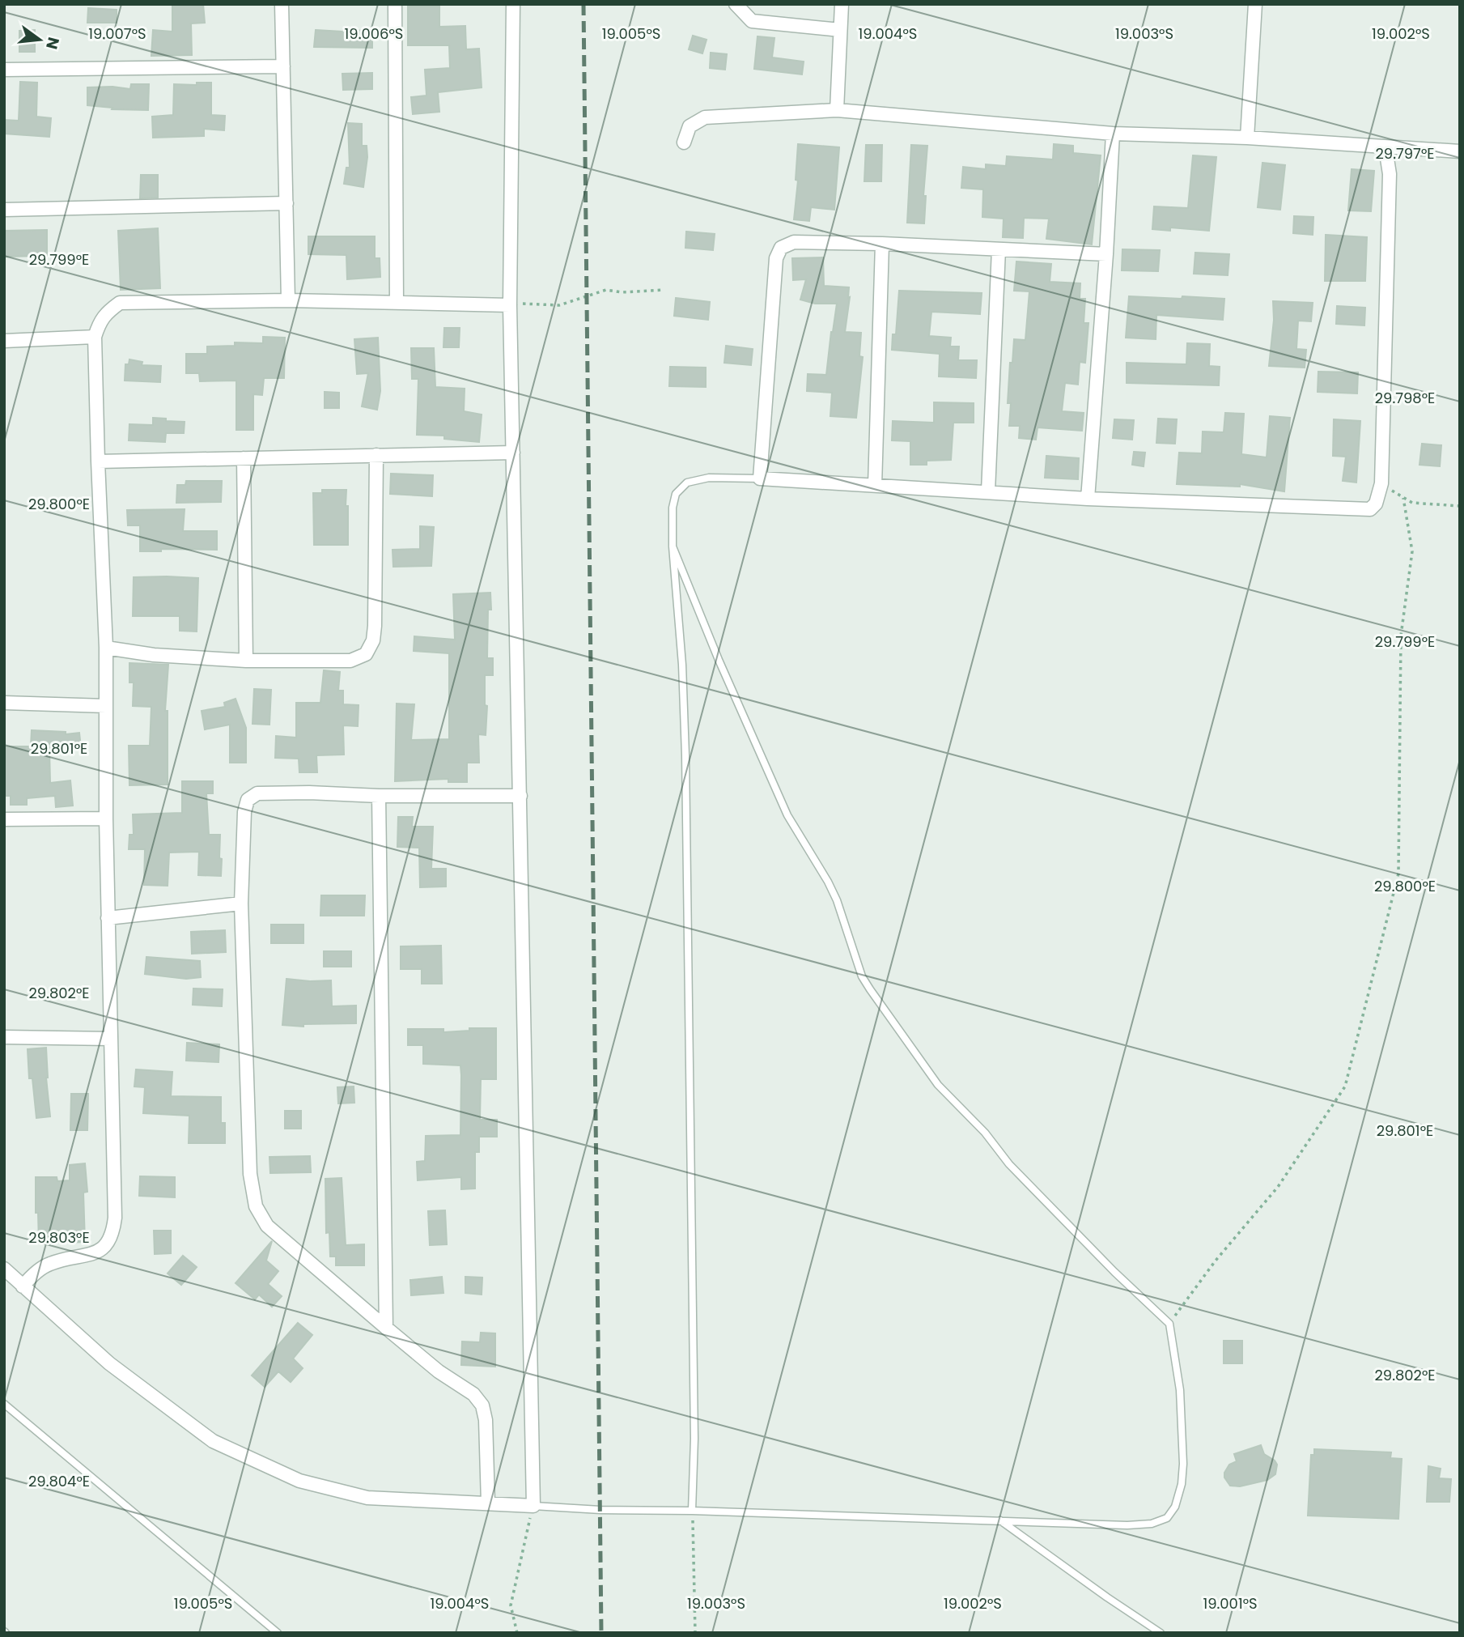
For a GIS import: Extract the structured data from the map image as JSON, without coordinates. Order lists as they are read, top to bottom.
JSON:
{
  "north": "right",
  "coordinates": [
    "19.007°S",
    "19.006°S",
    "19.005°S",
    "19.004°S",
    "19.003°S",
    "19.002°S",
    "29.797°E",
    "29.799°E",
    "29.798°E",
    "29.800°E",
    "29.801°E",
    "29.802°E",
    "29.803°E",
    "29.804°E",
    "19.001°S"
  ]
}
